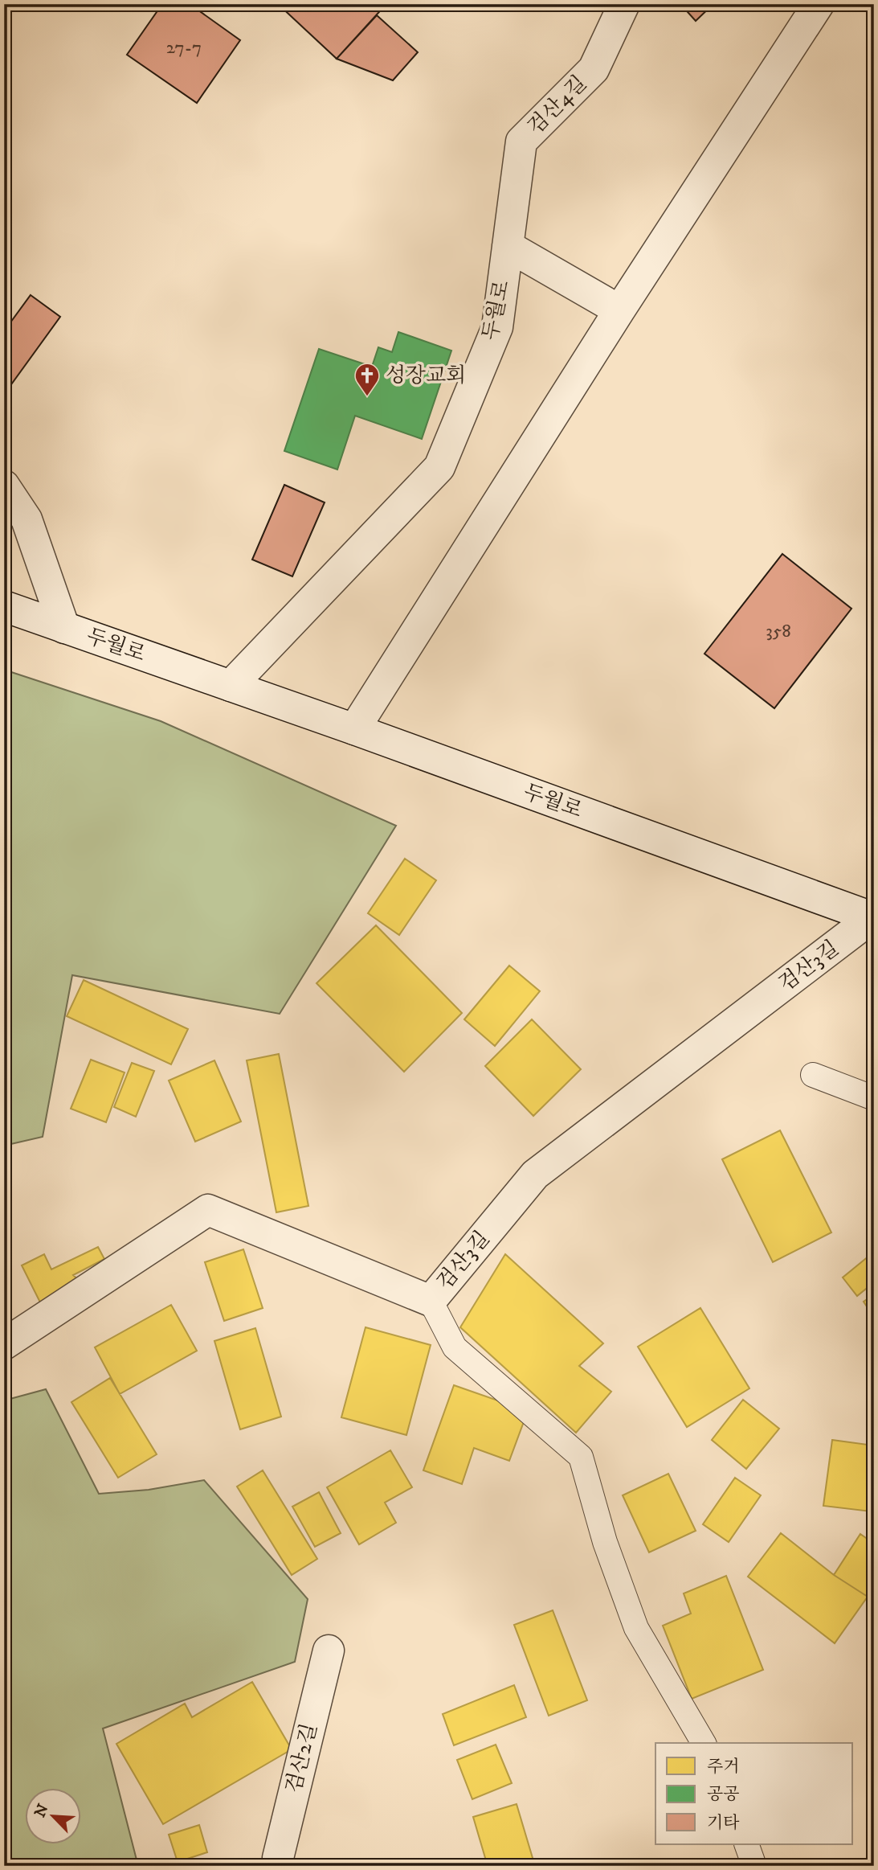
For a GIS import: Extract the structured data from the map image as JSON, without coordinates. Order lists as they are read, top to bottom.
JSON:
{
  "streets": {
    "street": [
      "검산4길",
      "두월로",
      "검산3길",
      "검산2길"
    ]
  },
  "crossings": [
    ["검산4길", "두월로"],
    ["두월로", "검산3길"]
  ],
  "places": {
    "church": ["성장교회"]
  },
  "house_numbers": ["27-7", "358"],
  "legend": ["주거", "공공", "기타"],
  "north": "top left"
}
